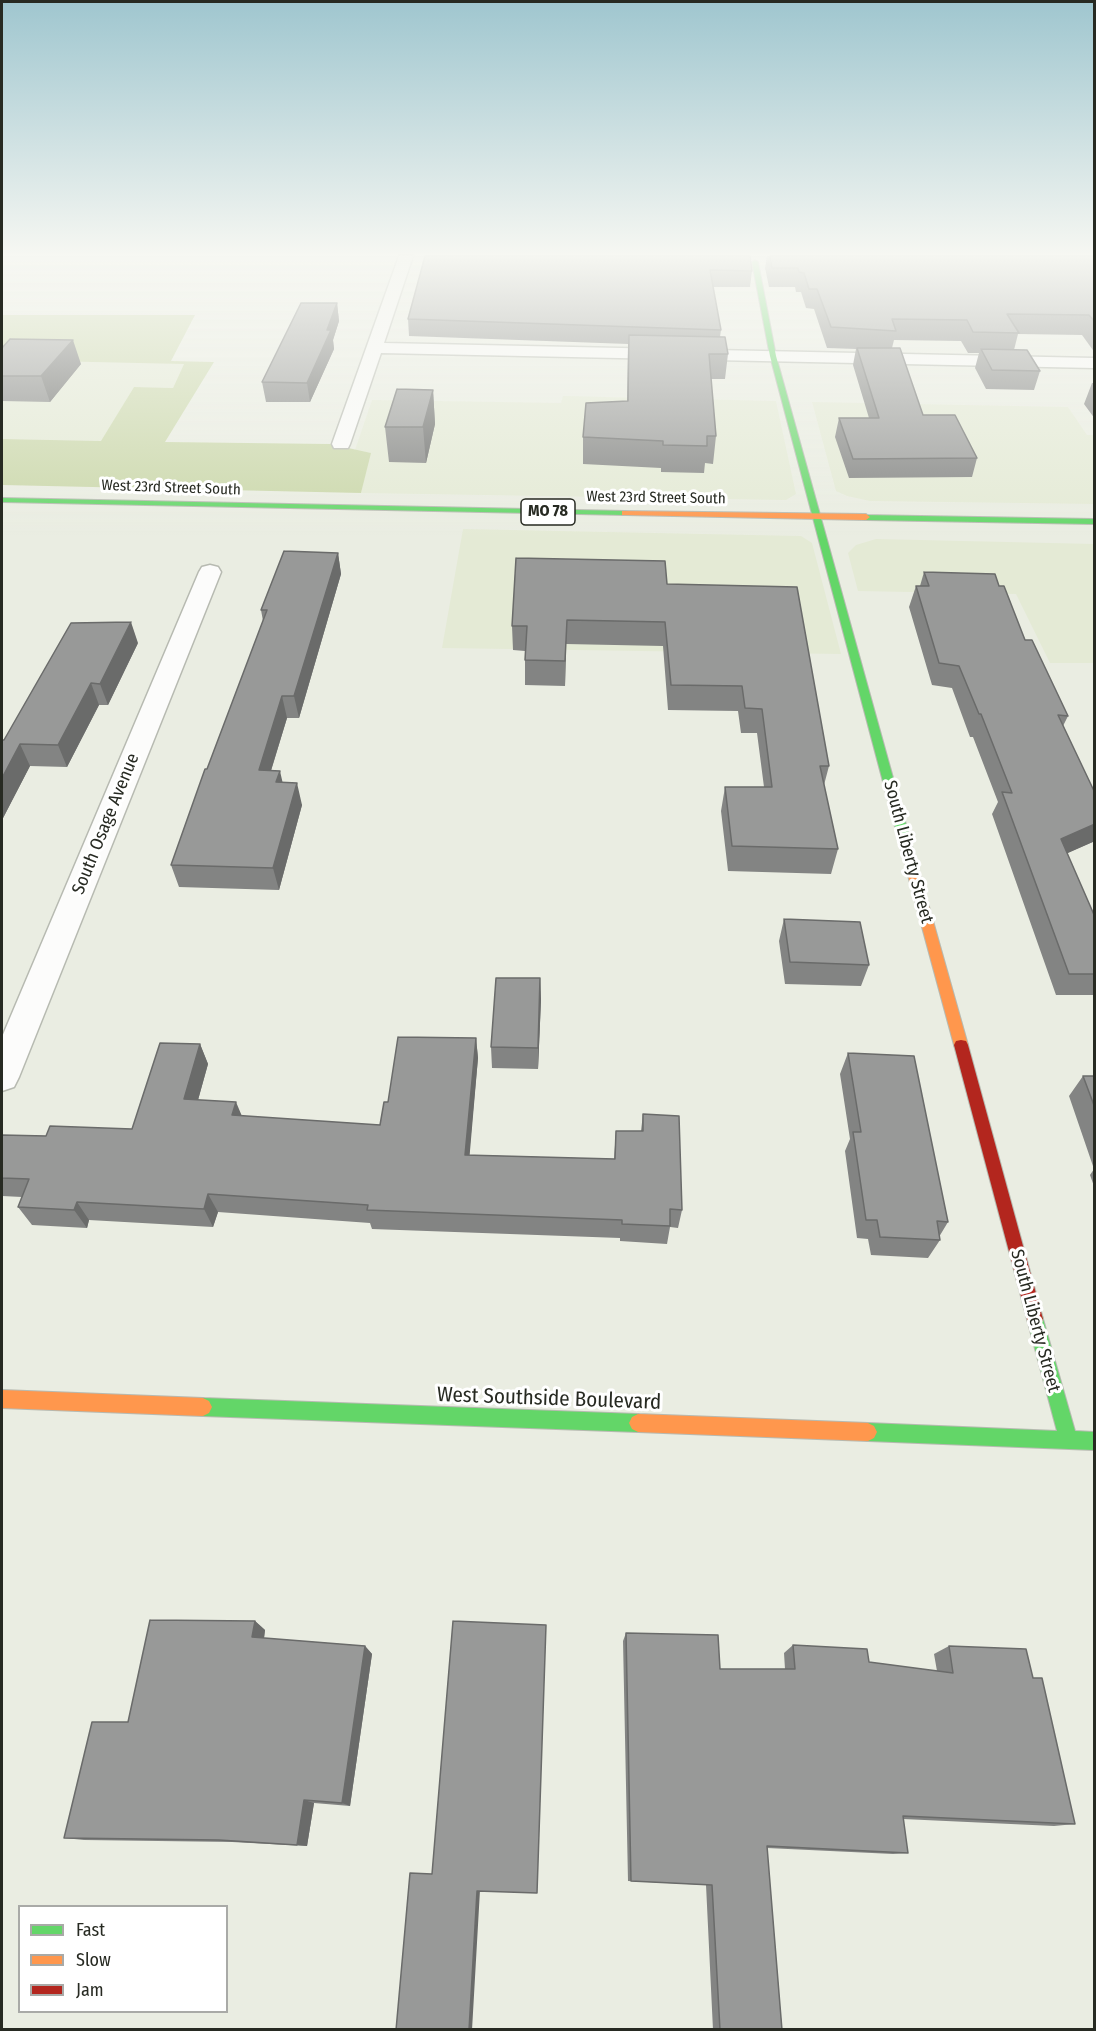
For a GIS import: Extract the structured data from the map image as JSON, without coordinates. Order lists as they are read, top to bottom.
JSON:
{
  "streets": {
    "street": [
      "West 23rd Street South",
      "MO 78",
      "South Osage Avenue",
      "South Liberty Street",
      "West Southside Boulevard"
    ]
  },
  "crossings": [
    ["West 23rd Street South", "South Liberty Street"],
    ["South Liberty Street", "West Southside Boulevard"]
  ],
  "legend": ["Fast", "Slow", "Jam"]
}
